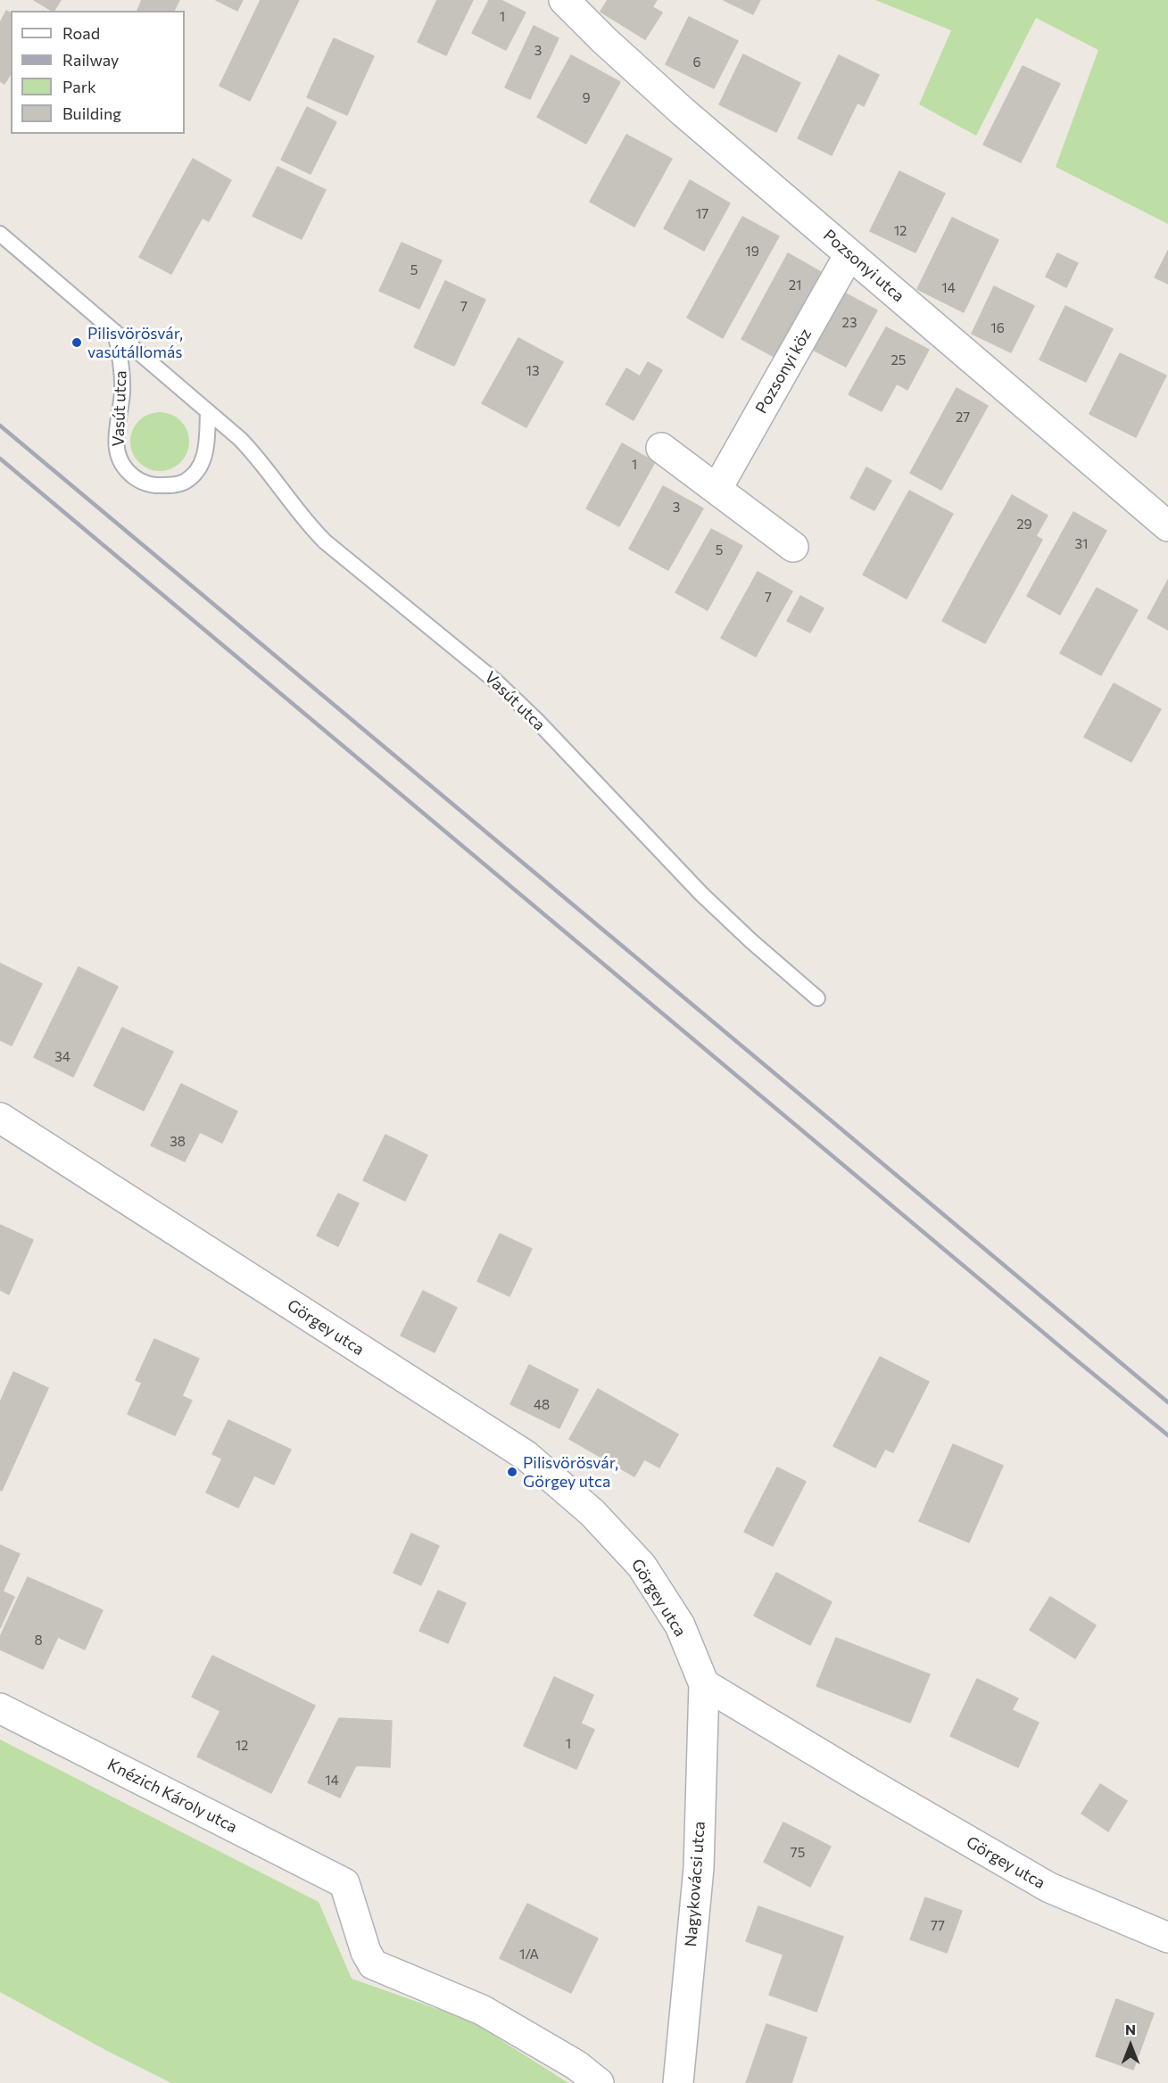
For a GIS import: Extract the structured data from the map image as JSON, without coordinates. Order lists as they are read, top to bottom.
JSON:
{
  "streets": {
    "street": [
      "Pozsonyi utca",
      "Pozsonyi köz",
      "Görgey utca",
      "Knézich Károly utca",
      "Nagykovácsi utca"
    ],
    "lane": ["Vasút utca"]
  },
  "crossings": [
    ["Pozsonyi utca", "Pozsonyi köz"],
    ["Görgey utca", "Nagykovácsi utca"]
  ],
  "places": ["Pilisvörösvár, vasútállomás", "Pilisvörösvár, Görgey utca"],
  "house_numbers": [
    "1",
    "3",
    "6",
    "9",
    "17",
    "12",
    "19",
    "5",
    "21",
    "14",
    "7",
    "23",
    "16",
    "25",
    "13",
    "27",
    "1",
    "3",
    "29",
    "31",
    "5",
    "7",
    "34",
    "38",
    "48",
    "8",
    "1",
    "12",
    "14",
    "75",
    "77",
    "1/A"
  ],
  "legend": [
    "Road",
    "Railway",
    "Park",
    "Building"
  ],
  "north": "top"
}
